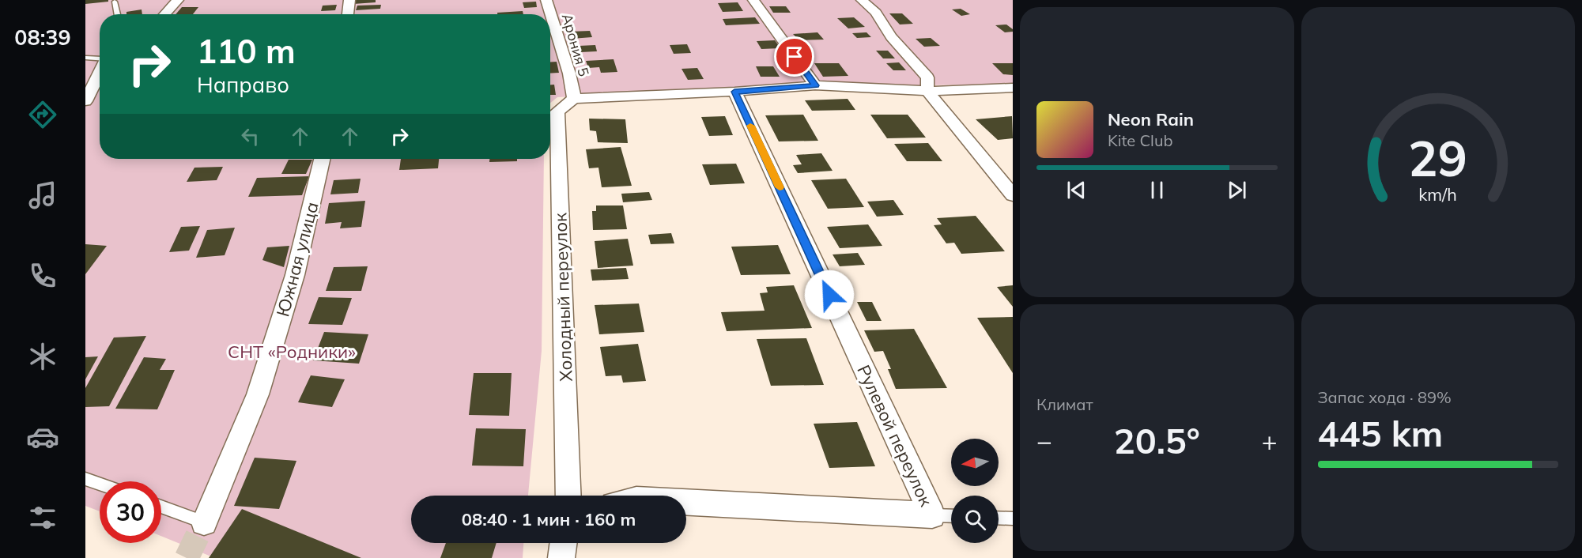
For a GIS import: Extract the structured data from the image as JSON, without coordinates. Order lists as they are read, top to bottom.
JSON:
{
  "streets": {
    "street": [
      "Арония 5",
      "Южная улица",
      "Холодный переулок",
      "Рулевой переулок"
    ]
  },
  "crossings": [
    ["Арония 5", "Холодный переулок"]
  ],
  "parks": ["СНТ «Родники»"],
  "north": "left",
  "page": {
    "tabs": "08:39",
    "turn": ["110 m", "Направо"],
    "song": ["Neon Rain", "Kite Club"],
    "tile": [
      "Климат",
      ["Запас хода · 89%", "445 km"]
    ],
    "heat": ["−", "20.5°", "+"],
    "limit": "30",
    "trip": "08:40 · 1 мин · 160 m",
    "gauge": ["29", "km/h"]
  }
}
